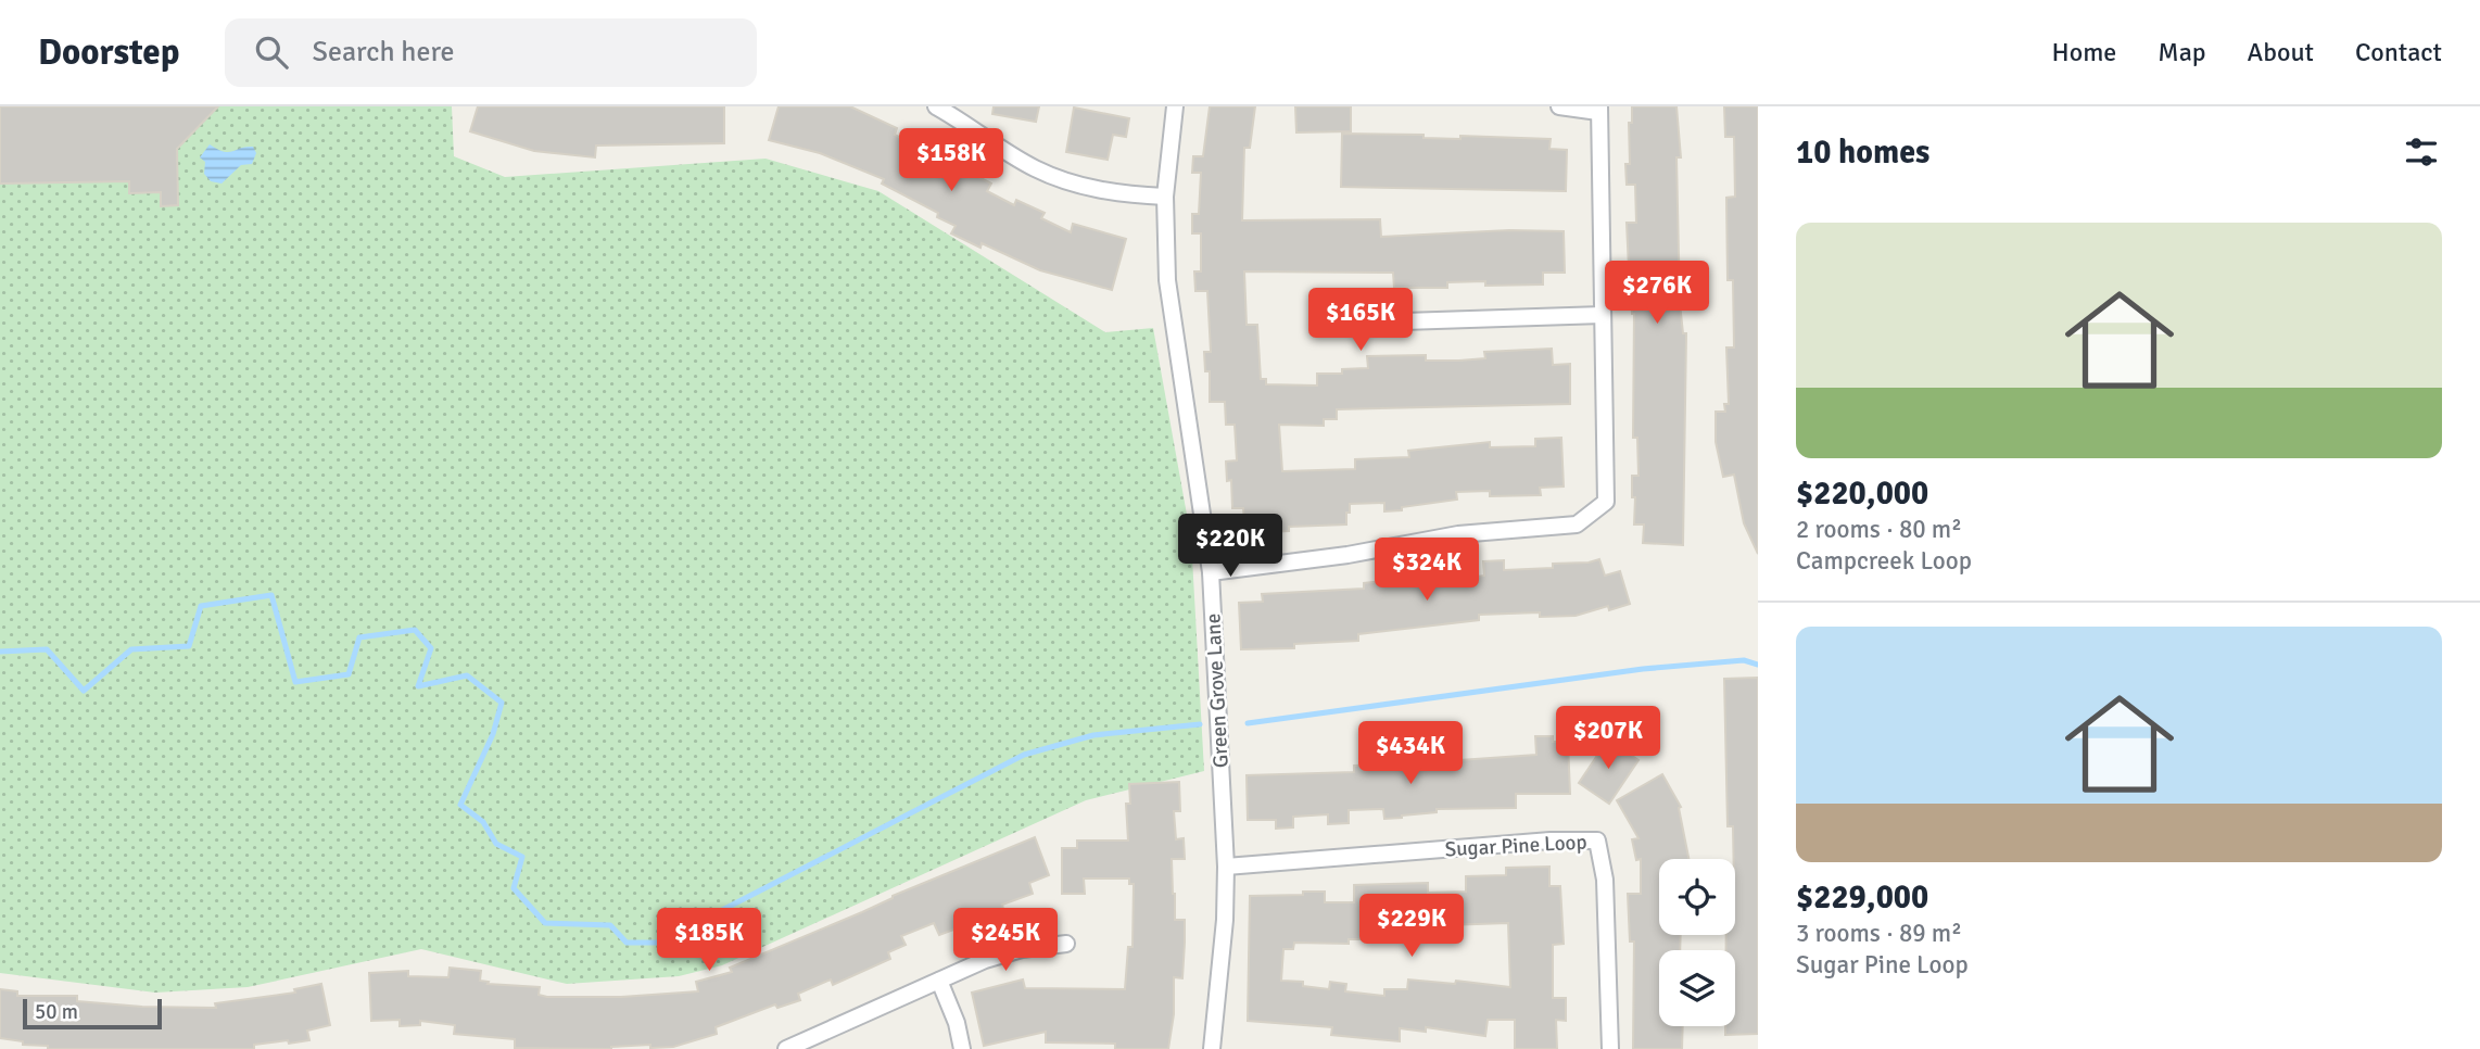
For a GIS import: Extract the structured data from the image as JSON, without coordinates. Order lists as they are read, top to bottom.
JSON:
{
  "streets": {
    "street": ["Green Grove Lane", "Sugar Pine Loop"]
  },
  "crossings": [
    ["Green Grove Lane", "Sugar Pine Loop"]
  ],
  "scale_bar": "50 m",
  "page": {
    "header": "Doorstep",
    "search": "Search here",
    "nav": [
      "Home",
      "Map",
      "About",
      "Contact"
    ],
    "heading": "10 homes",
    "price": [
      "$158K",
      "$276K",
      "$165K",
      "$220K",
      "$324K",
      "$207K",
      "$434K",
      "$229K",
      "$185K",
      "$245K"
    ],
    "list": [
      {
        "name": "$220,000",
        "note": "2 rooms · 80 m² · Campcreek Loop"
      },
      {
        "name": "$229,000",
        "note": "3 rooms · 89 m² · Sugar Pine Loop"
      }
    ],
    "scale": "50 m"
  }
}
